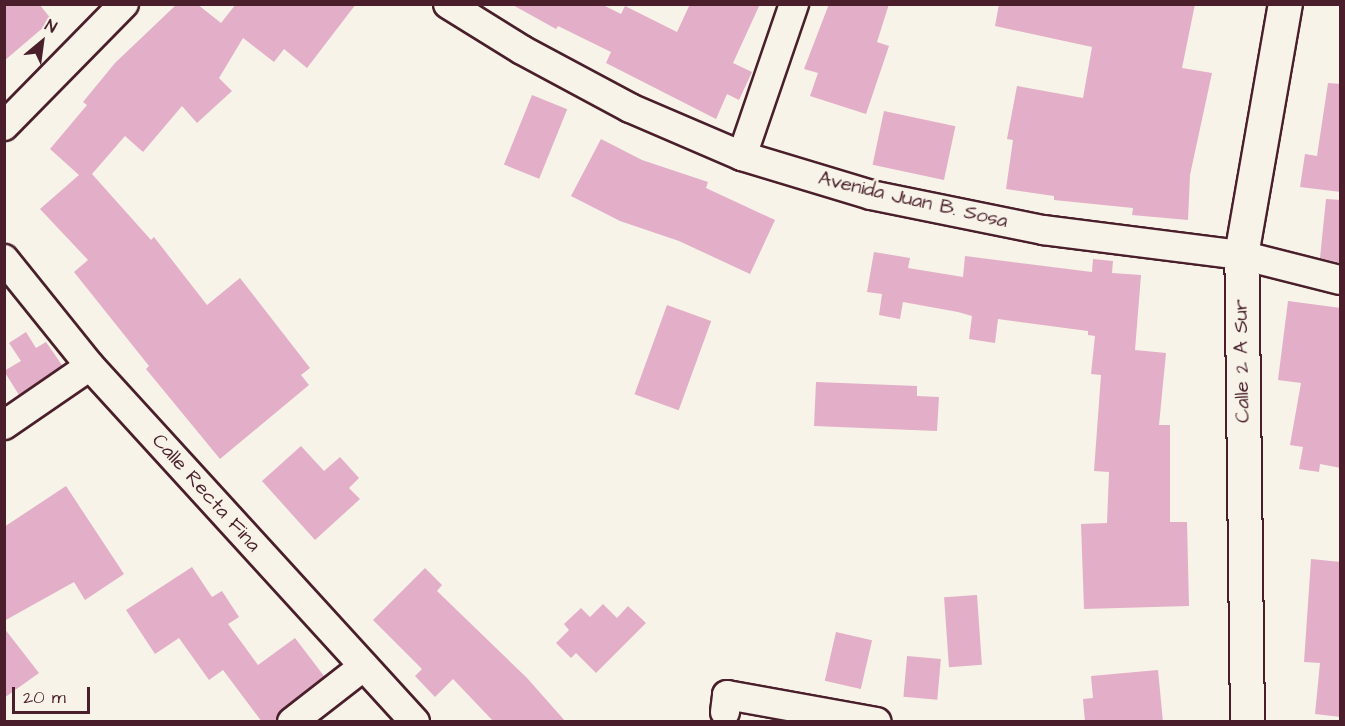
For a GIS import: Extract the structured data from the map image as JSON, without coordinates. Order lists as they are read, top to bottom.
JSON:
{
  "streets": {
    "main road": ["Calle 2 A Sur"],
    "street": ["Avenida Juan B. Sosa", "Calle Recta Fina"]
  },
  "crossings": [
    ["Avenida Juan B. Sosa", "Calle 2 A Sur"]
  ],
  "scale_bar": "20 m",
  "north": "top right"
}
